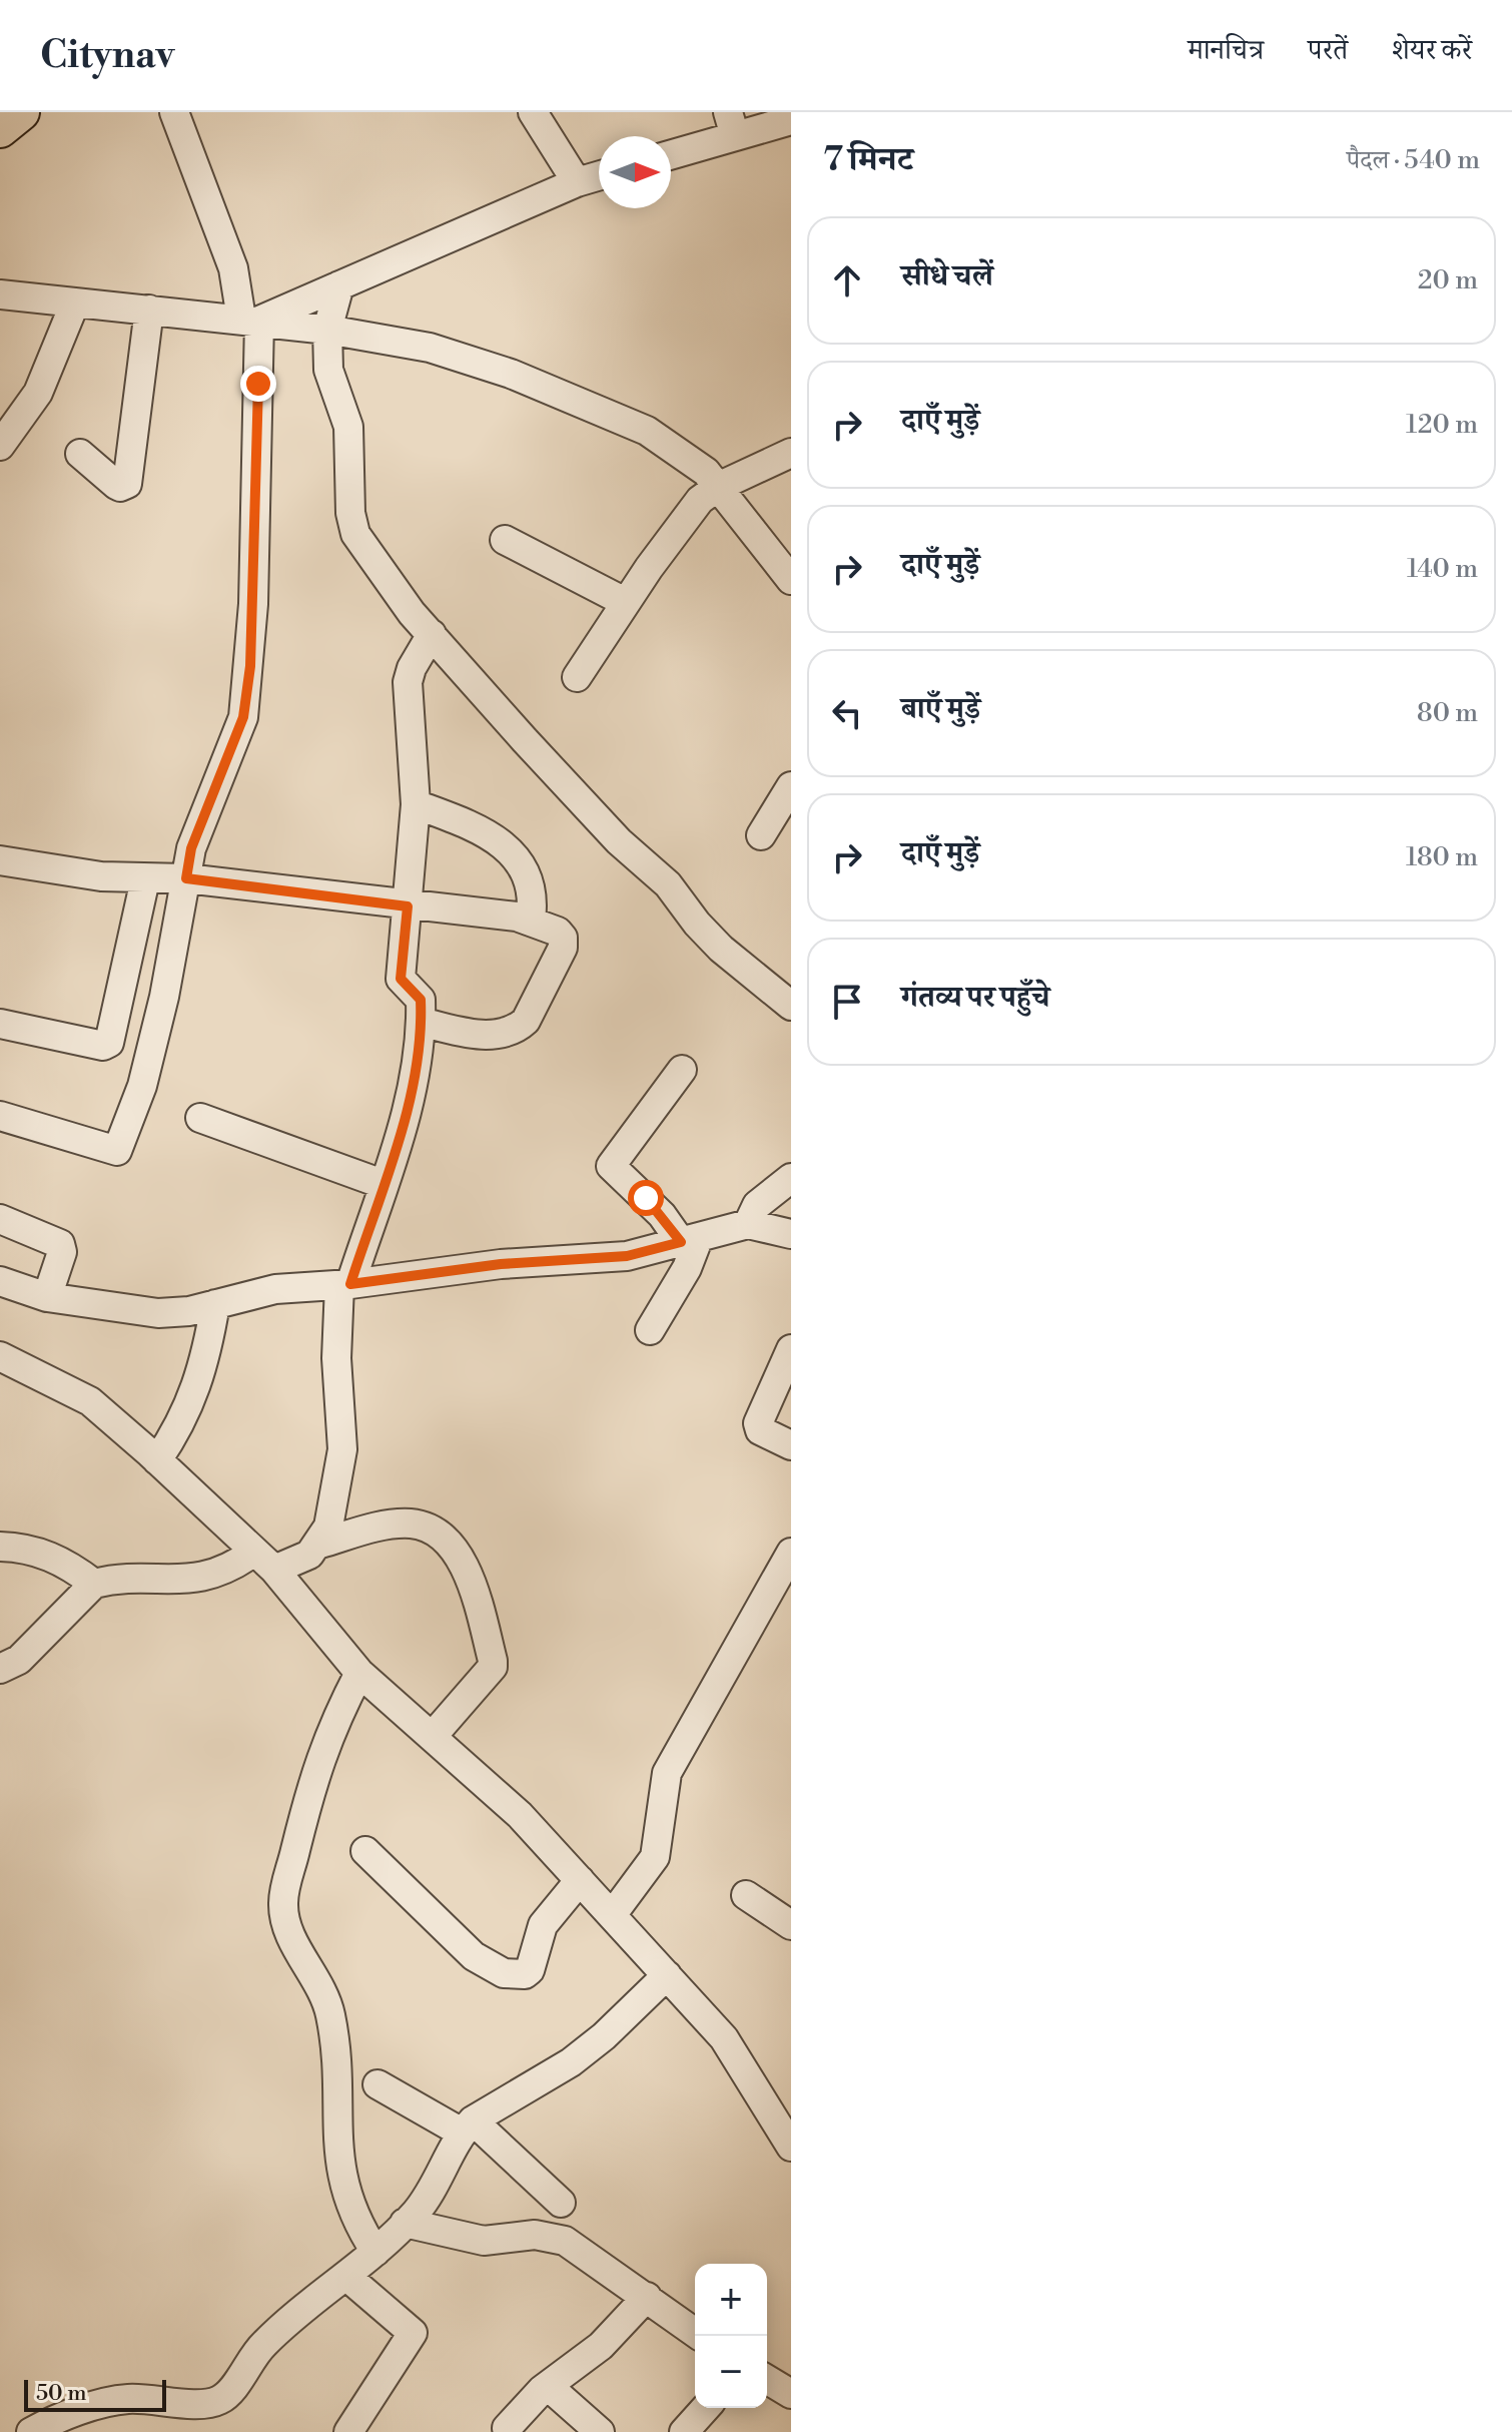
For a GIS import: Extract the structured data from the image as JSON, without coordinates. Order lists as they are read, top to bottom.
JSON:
{
  "scale_bar": "50 m",
  "north": "right",
  "page": {
    "header": "Citynav",
    "nav": ["मानचित्र", "परतें", "शेयर करें"],
    "heading": ["7 मिनट", "पैदल · 540 m"],
    "list": [
      ["सीधे चलें", "20 m"],
      ["दाएँ मुड़ें", "120 m"],
      ["दाएँ मुड़ें", "140 m"],
      ["बाएँ मुड़ें", "80 m"],
      ["दाएँ मुड़ें", "180 m"],
      "गंतव्य पर पहुँचे"
    ],
    "map_buttons": ["+", "−"],
    "scale": "50 m"
  }
}
